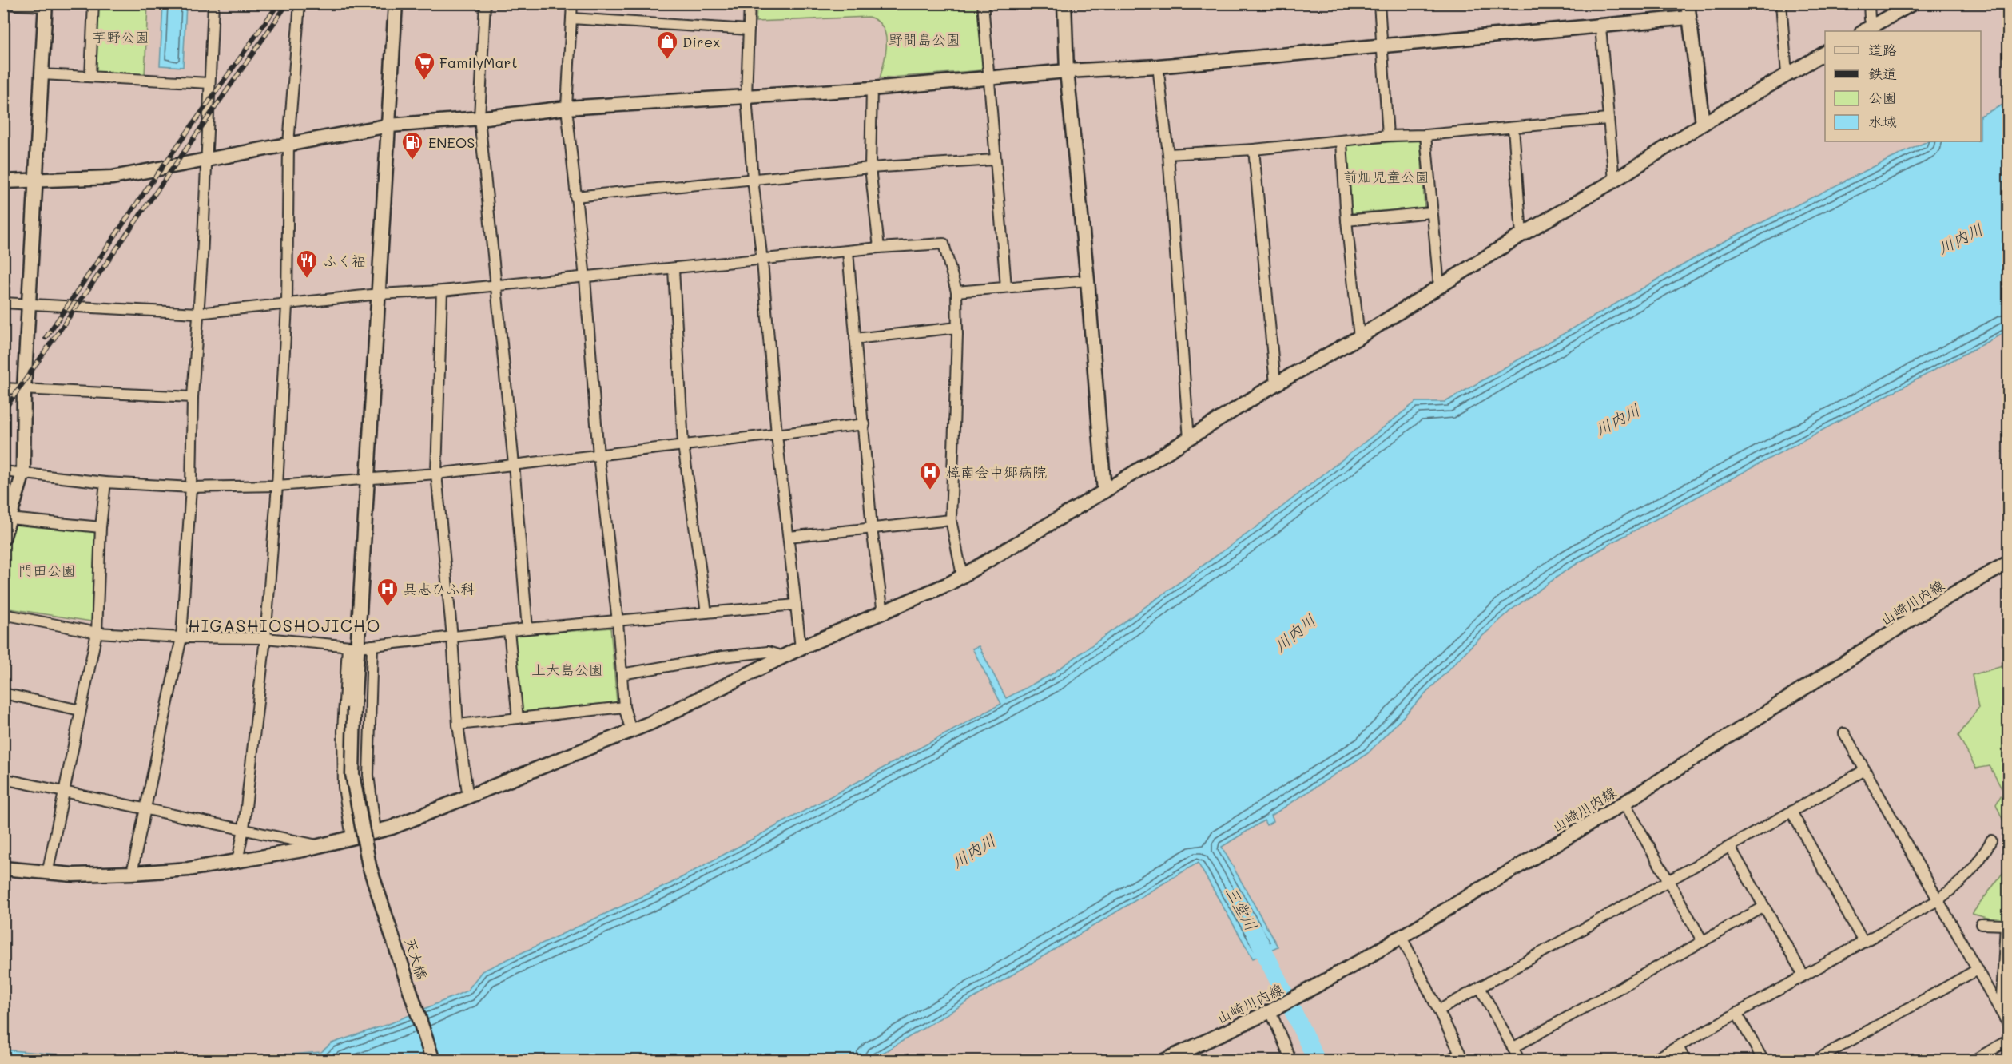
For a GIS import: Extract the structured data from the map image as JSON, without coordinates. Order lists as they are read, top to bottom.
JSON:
{
  "streets": {
    "street": ["山崎川内線", "天大橋"]
  },
  "districts": ["HIGASHIOSHOJICHO"],
  "water": ["川内川", "三堂川"],
  "parks": [
    "芋野公園",
    "野間島公園",
    "前畑児童公園",
    "門田公園",
    "上大島公園"
  ],
  "places": {
    "shop": ["Direx"],
    "supermarket": ["FamilyMart"],
    "fuel station": ["ENEOS"],
    "restaurant": ["ふく福"],
    "hospital": ["樟南会中郷病院", "具志ひふ科"]
  },
  "legend": [
    "道路",
    "鉄道",
    "公園",
    "水域"
  ]
}
